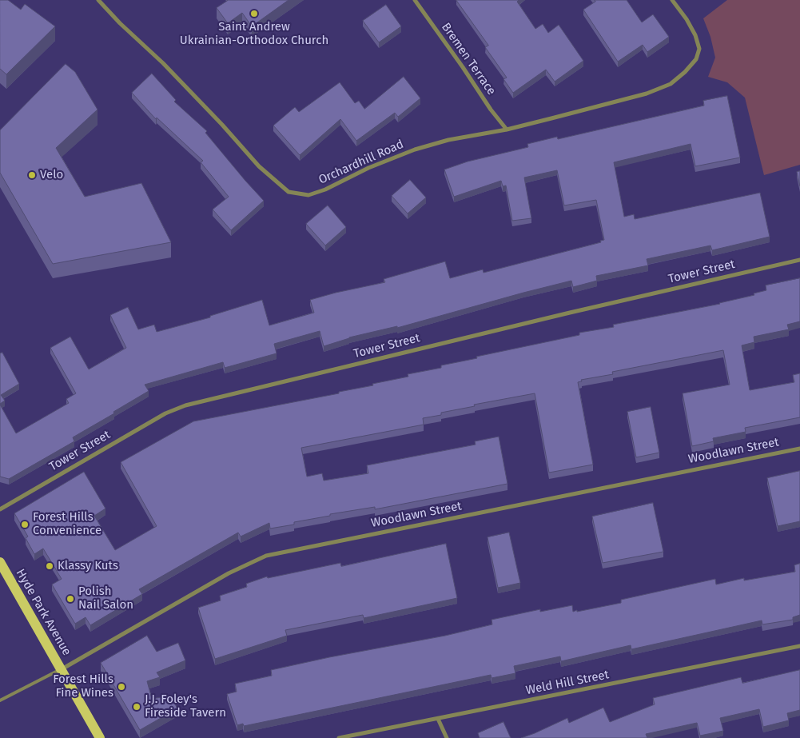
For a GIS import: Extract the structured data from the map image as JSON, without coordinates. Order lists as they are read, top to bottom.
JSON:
{
  "streets": {
    "main road": ["Hyde Park Avenue"],
    "street": [
      "Bremen Terrace",
      "Orchardhill Road",
      "Tower Street",
      "Woodlawn Street",
      "Weld Hill Street"
    ]
  },
  "crossings": [
    ["Bremen Terrace", "Orchardhill Road"],
    ["Woodlawn Street", "Hyde Park Avenue"]
  ],
  "places": [
    "Saint Andrew Ukrainian-Orthodox Church",
    "Velo",
    "Forest Hills Convenience",
    "Klassy Kuts",
    "Polish Nail Salon",
    "Forest Hills Fine Wines",
    "J.J. Foley's Fireside Tavern"
  ]
}
